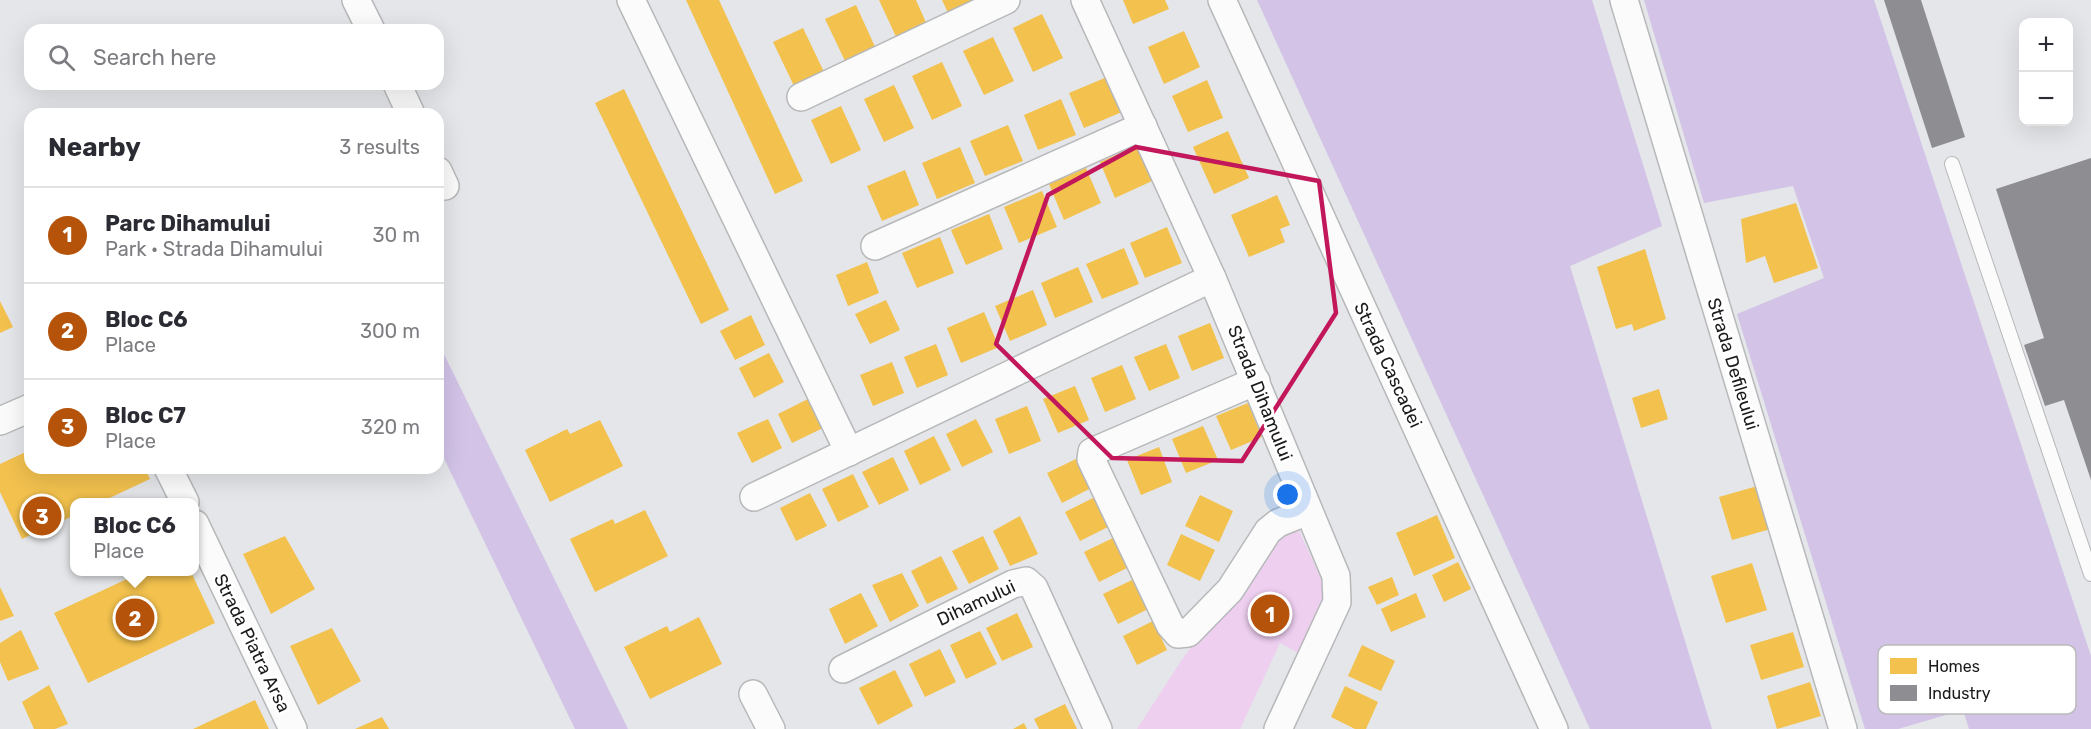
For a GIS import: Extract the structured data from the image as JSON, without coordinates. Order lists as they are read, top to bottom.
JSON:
{
  "streets": {
    "street": [
      "Strada Defileului",
      "Strada Cascadei",
      "Strada Dihamului",
      "Dihamului",
      "Strada Piatra Arsa"
    ]
  },
  "legend": ["Homes", "Industry"],
  "page": {
    "map_buttons": ["+", "−"],
    "search": "Search here",
    "heading": ["Nearby", "3 results"],
    "list": [
      {
        "mark": "1",
        "name": "Parc Dihamului",
        "note": "Park · Strada Dihamului",
        "value": "30 m"
      },
      {
        "mark": "2",
        "name": "Bloc C6",
        "note": "Place",
        "value": "300 m"
      },
      {
        "mark": "3",
        "name": "Bloc C7",
        "note": "Place",
        "value": "320 m"
      }
    ],
    "pins": ["3", "1", "2"],
    "popup": ["Bloc C6", "Place"]
  }
}
